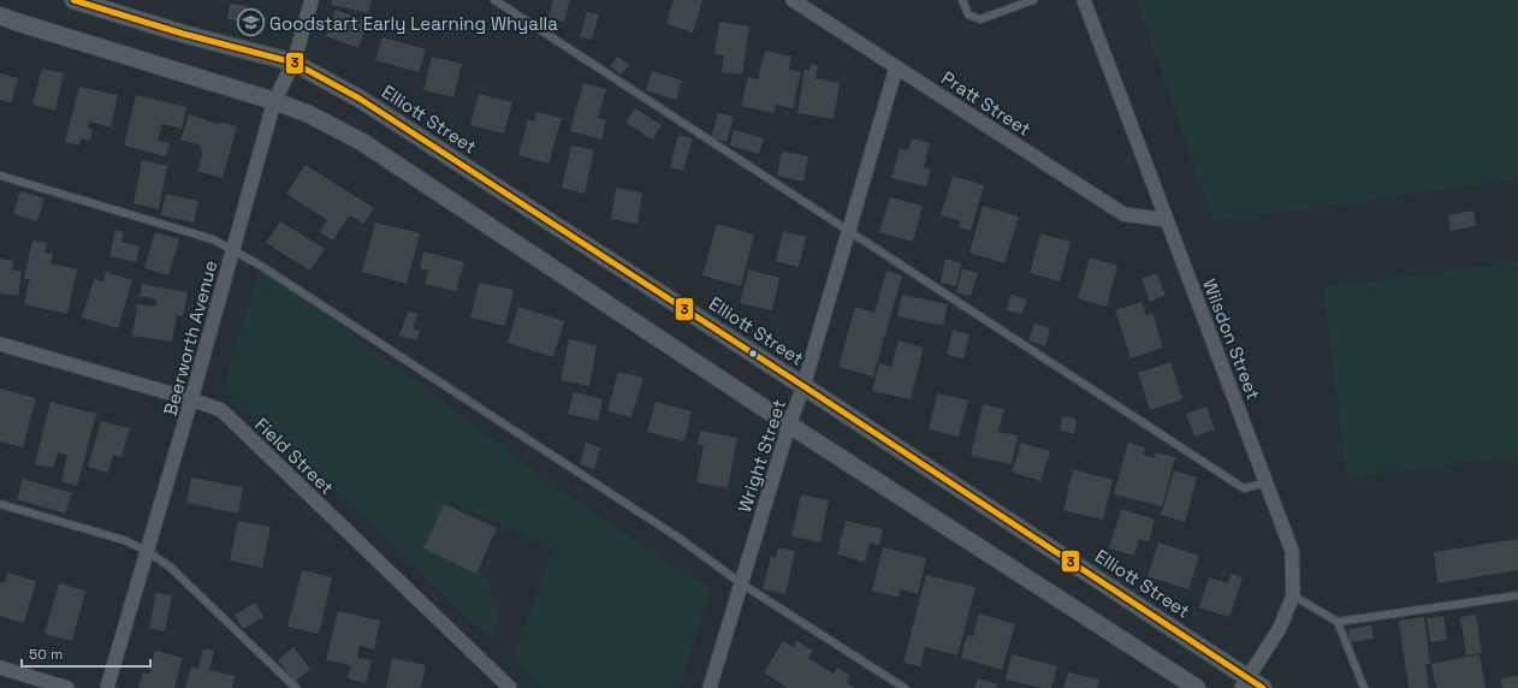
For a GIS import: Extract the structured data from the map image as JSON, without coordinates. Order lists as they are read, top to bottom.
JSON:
{
  "streets": {
    "street": [
      "Pratt Street",
      "Elliott Street",
      "Beerworth Avenue",
      "Wilsdon Street",
      "Field Street",
      "Wright Street"
    ]
  },
  "crossings": [
    ["Pratt Street", "Wilsdon Street"],
    ["Pratt Street", "Wright Street"],
    ["Elliott Street", "Beerworth Avenue"],
    ["Elliott Street", "Wilsdon Street"],
    ["Elliott Street", "Wright Street"],
    ["Beerworth Avenue", "Field Street"]
  ],
  "places": {
    "school or university": ["Goodstart Early Learning Whyalla"]
  },
  "lines": ["transit line 3"],
  "scale_bar": "50 m"
}
